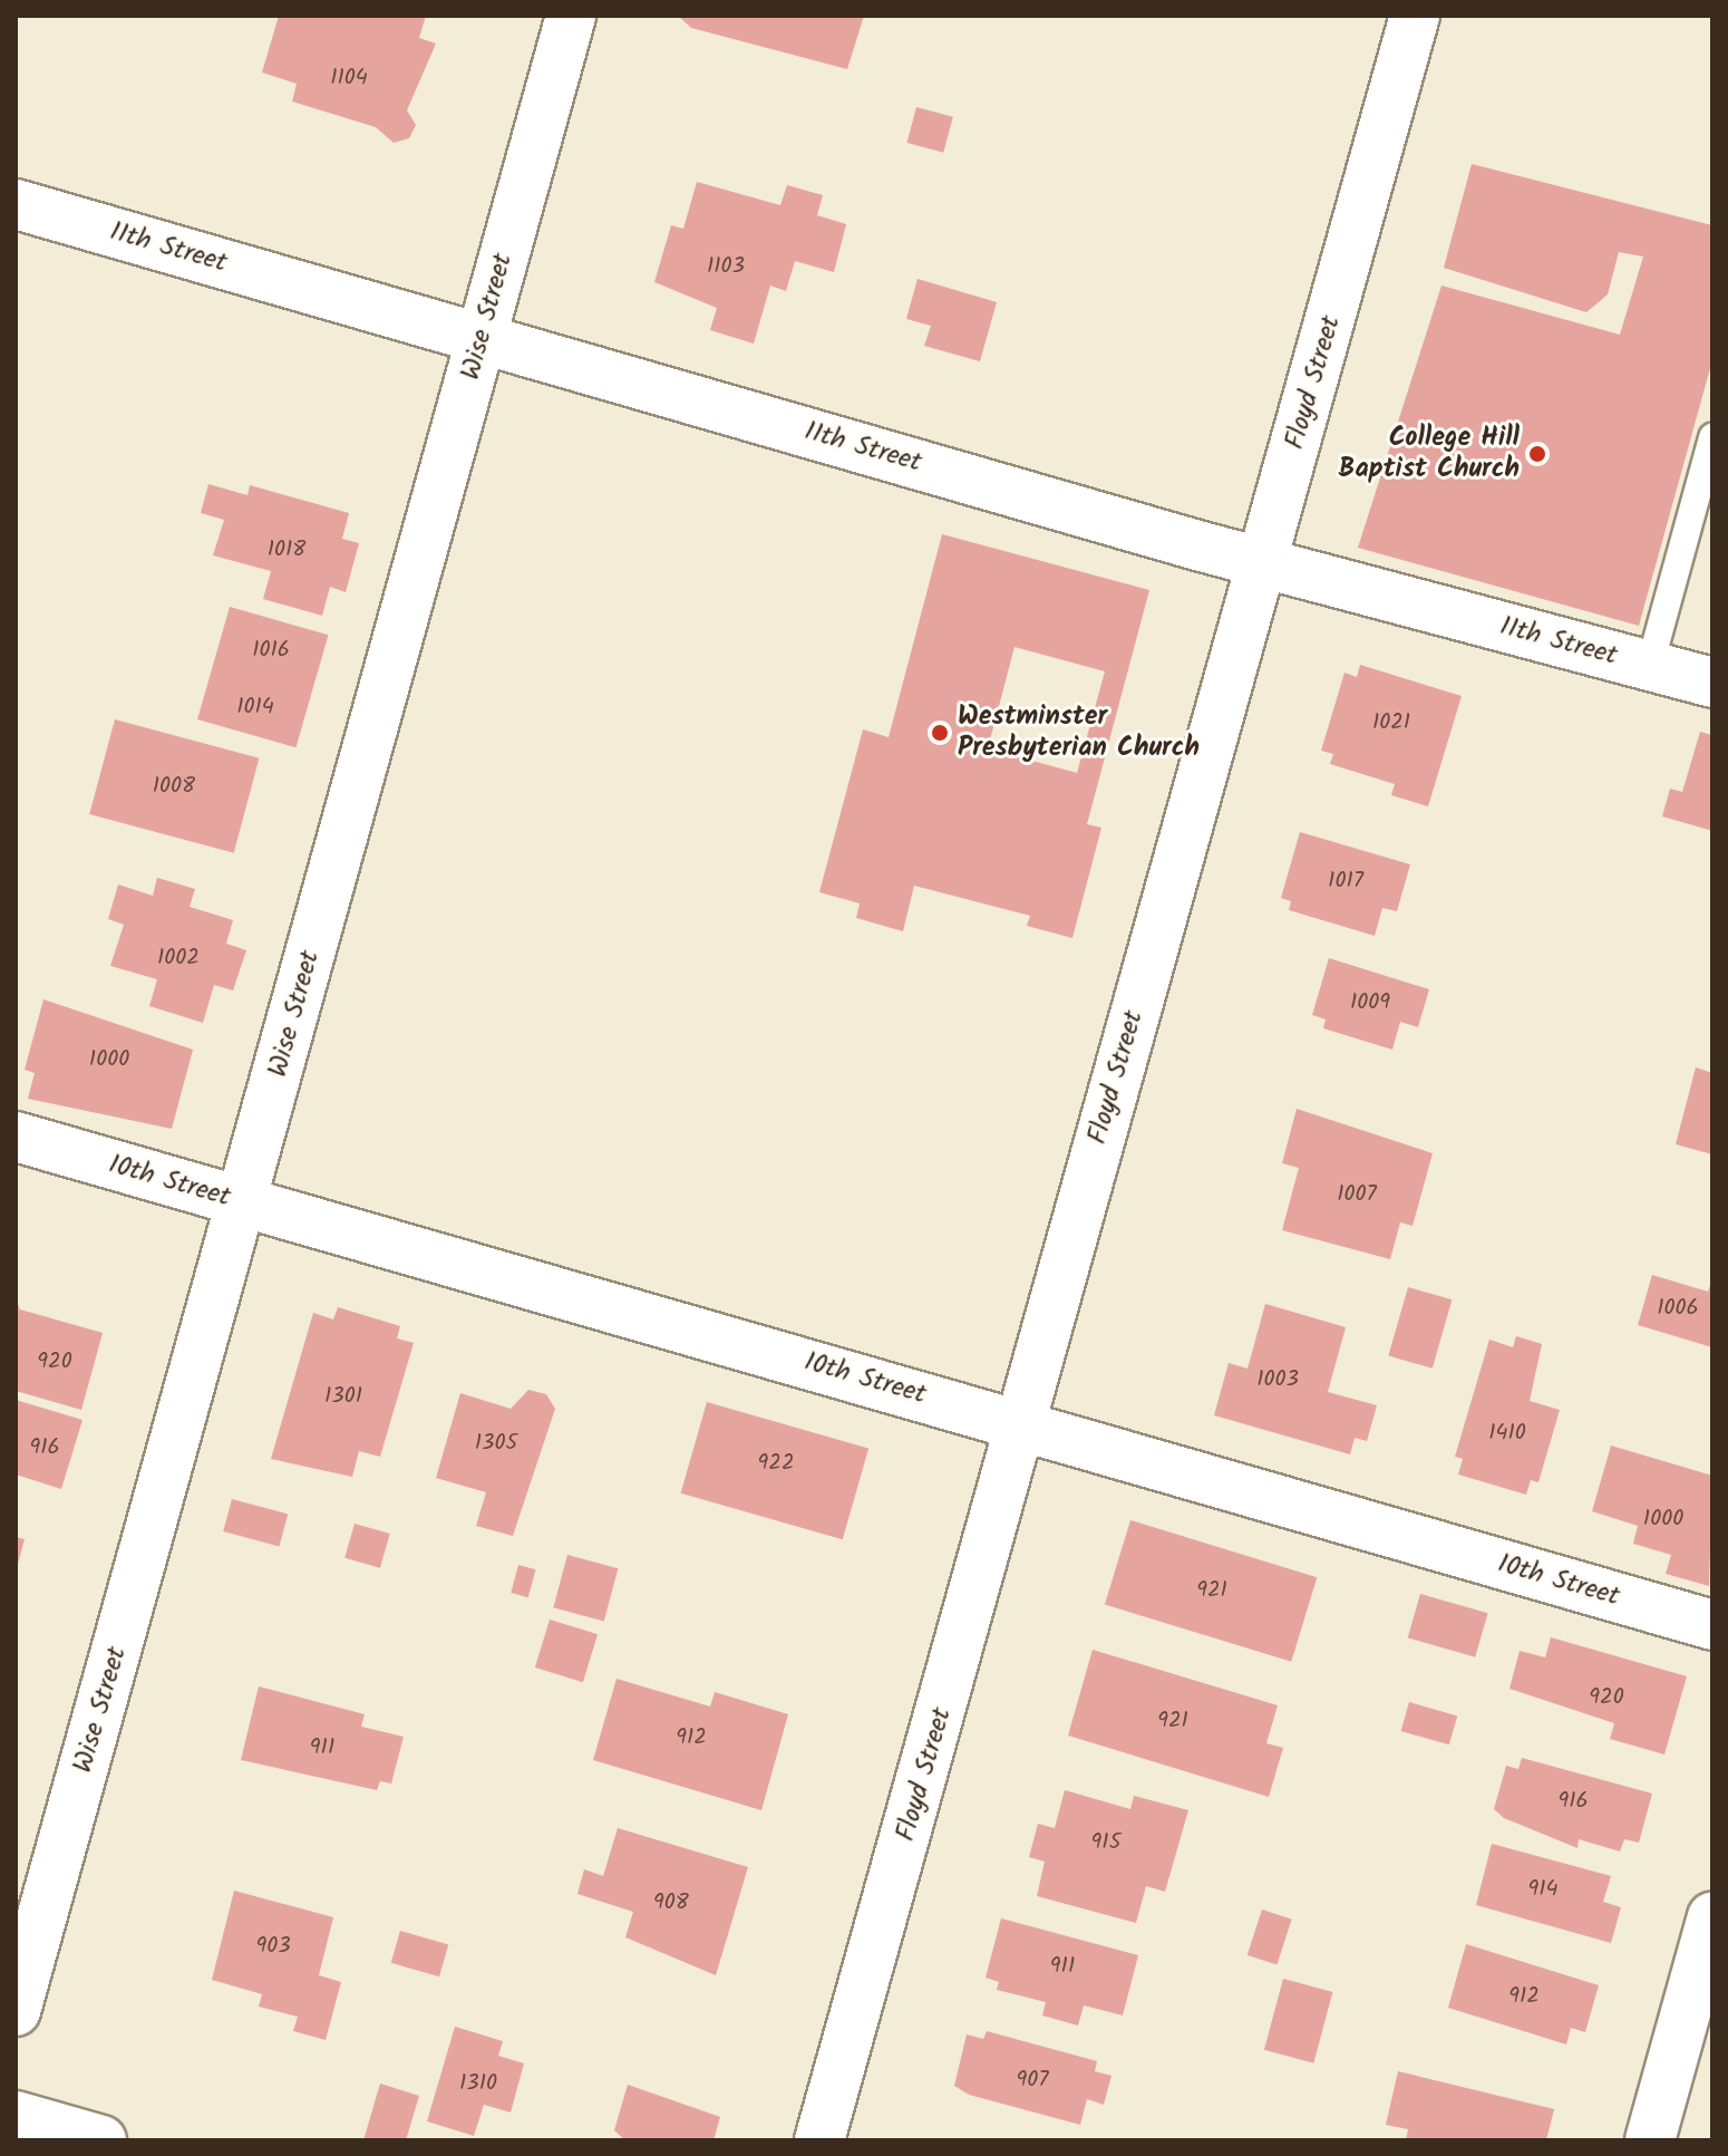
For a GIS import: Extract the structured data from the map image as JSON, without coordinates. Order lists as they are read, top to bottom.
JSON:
{
  "streets": {
    "street": [
      "11th Street",
      "Wise Street",
      "Floyd Street",
      "10th Street"
    ]
  },
  "crossings": [
    ["11th Street", "Wise Street"],
    ["11th Street", "Floyd Street"],
    ["Wise Street", "10th Street"],
    ["Floyd Street", "10th Street"]
  ],
  "places": ["College Hill Baptist Church", "Westminster Presbyterian Church"],
  "house_numbers": [
    "1104",
    "1103",
    "1018",
    "1016",
    "1014",
    "1021",
    "1008",
    "1017",
    "1002",
    "1009",
    "1000",
    "1007",
    "1006",
    "920",
    "1003",
    "1301",
    "1410",
    "1305",
    "916",
    "922",
    "1000",
    "921",
    "920",
    "921",
    "912",
    "911",
    "916",
    "915",
    "914",
    "908",
    "903",
    "911",
    "912",
    "907",
    "1310"
  ]
}
